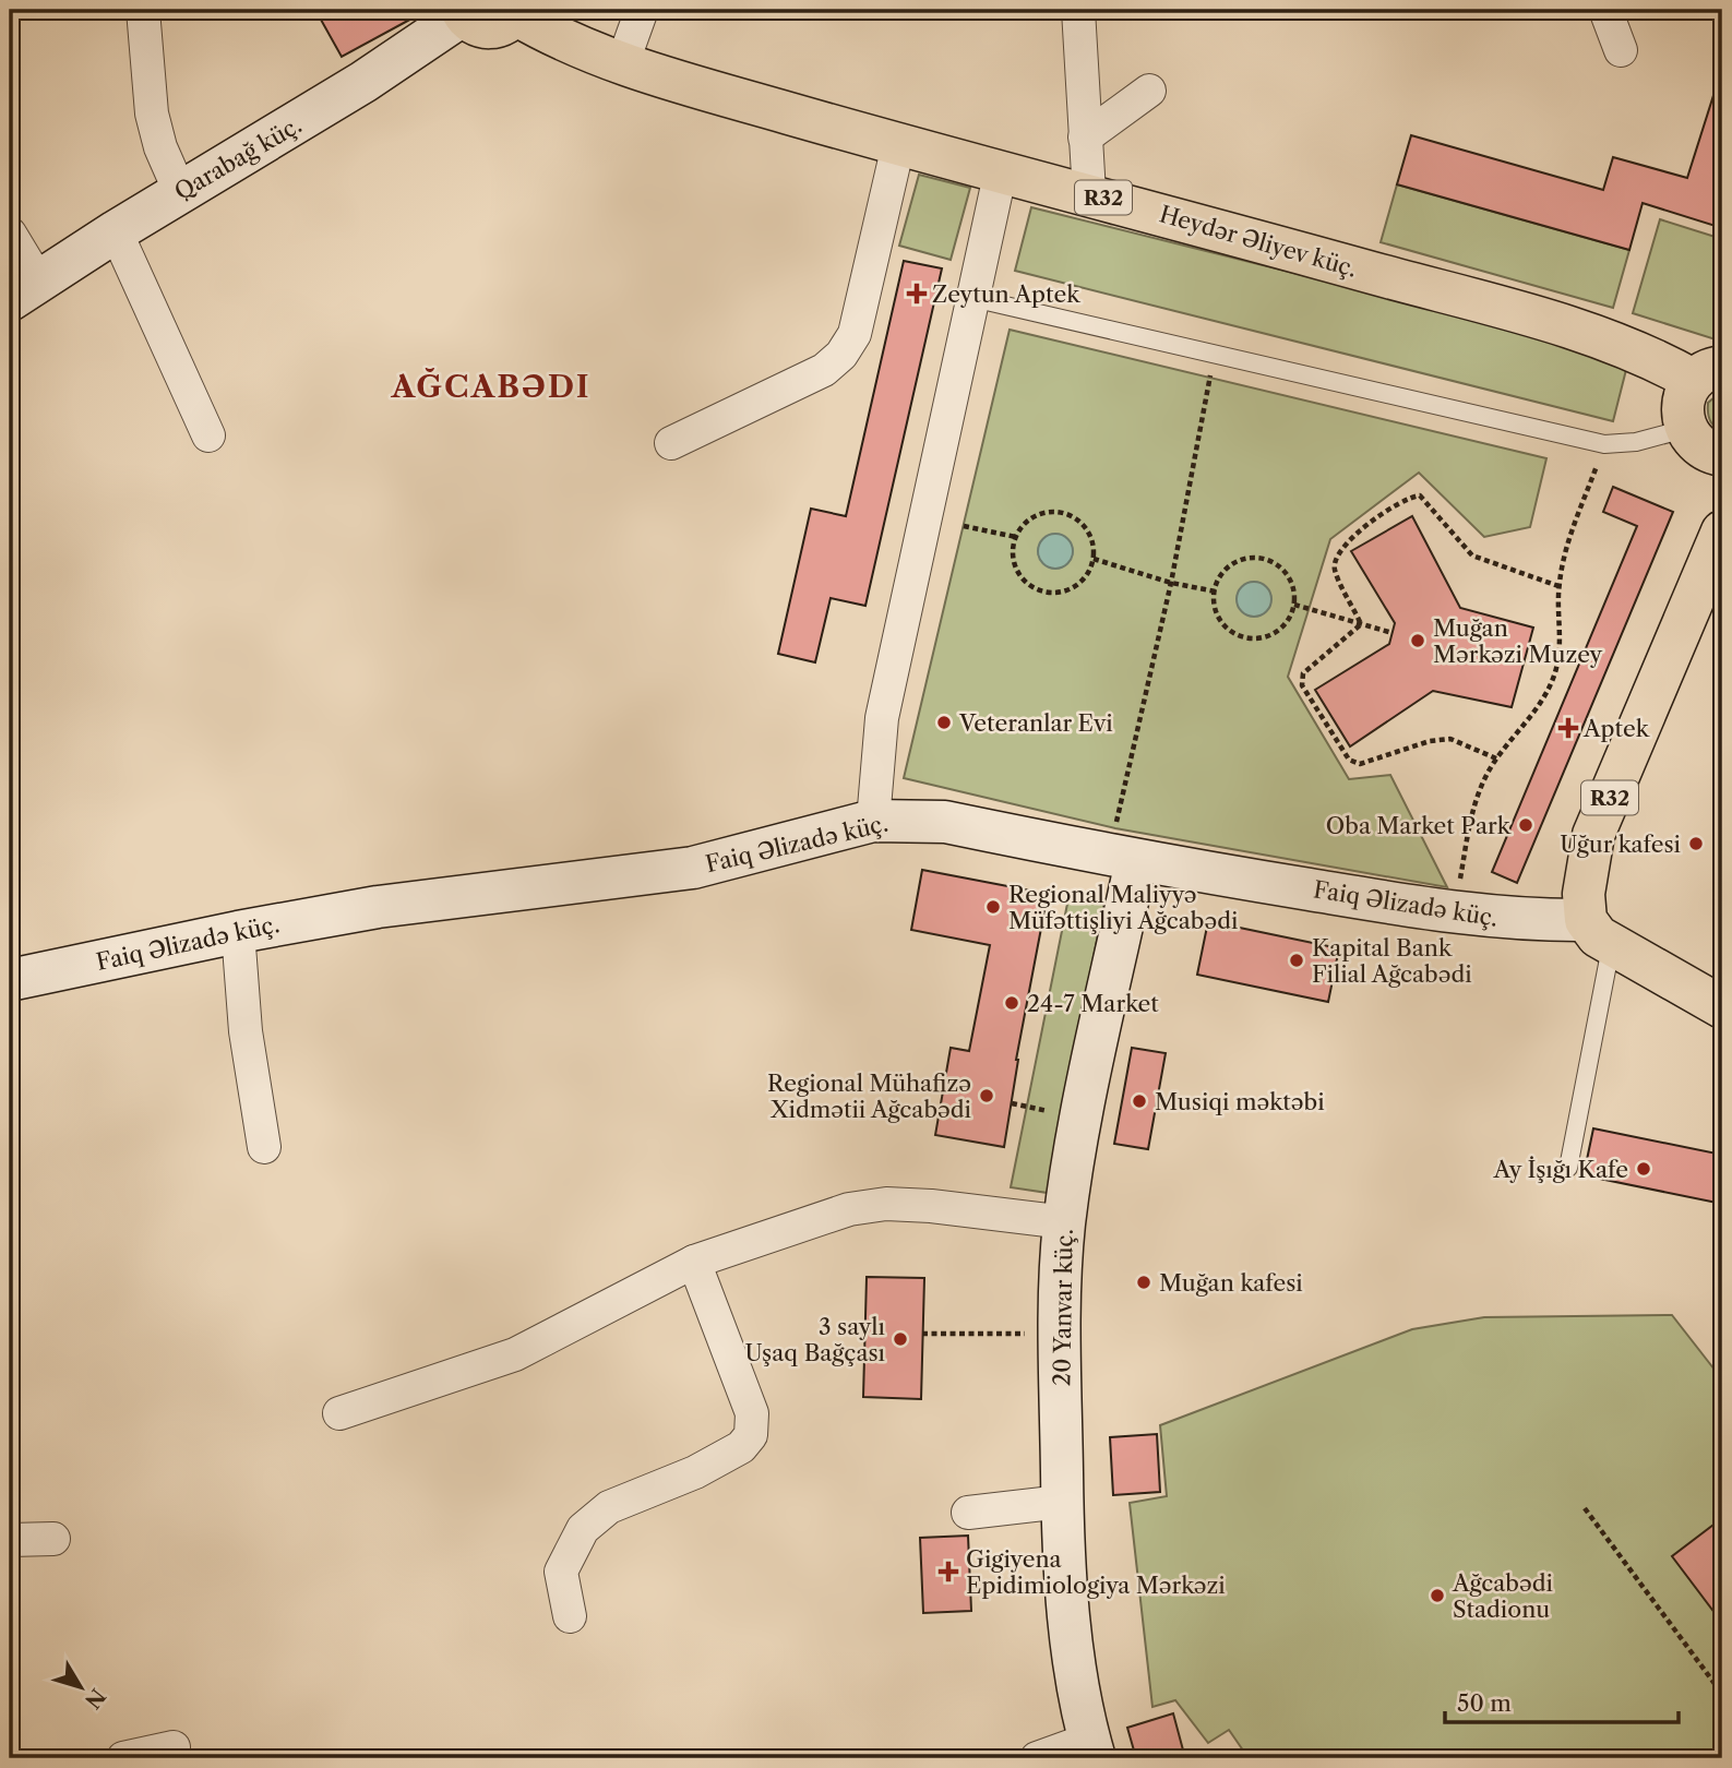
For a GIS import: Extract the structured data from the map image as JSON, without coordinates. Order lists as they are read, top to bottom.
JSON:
{
  "streets": {
    "main road": ["R32", "Heydər Əliyev küç.", "Faiq Əlizadə küç."],
    "street": ["Qarabağ küç.", "20 Yanvar küç."]
  },
  "crossings": [
    ["R32", "Faiq Əlizadə küç."],
    ["Faiq Əlizadə küç.", "20 Yanvar küç."]
  ],
  "districts": ["AĞCABƏDI"],
  "places": {
    "health": ["Zeytun Aptek", "Aptek", "Gigiyena Epidimiologiya Mərkəzi"],
    "other": [
      "Muğan Mərkəzi Muzey",
      "Veteranlar Evi",
      "Oba Market Park",
      "Uğur kafesi",
      "Regional Maliyyə Müfəttişliyi Ağcabədi",
      "Kapital Bank Filial Ağcabədi",
      "24-7 Market",
      "Regional Mühafizə Xidmətii Ağcabədi",
      "Musiqi məktəbi",
      "Ay İşığı Kafe",
      "Muğan kafesi",
      "3 saylı Uşaq Bağçası",
      "Ağcabədi Stadionu"
    ]
  },
  "scale_bar": "50 m",
  "north": "bottom right"
}
